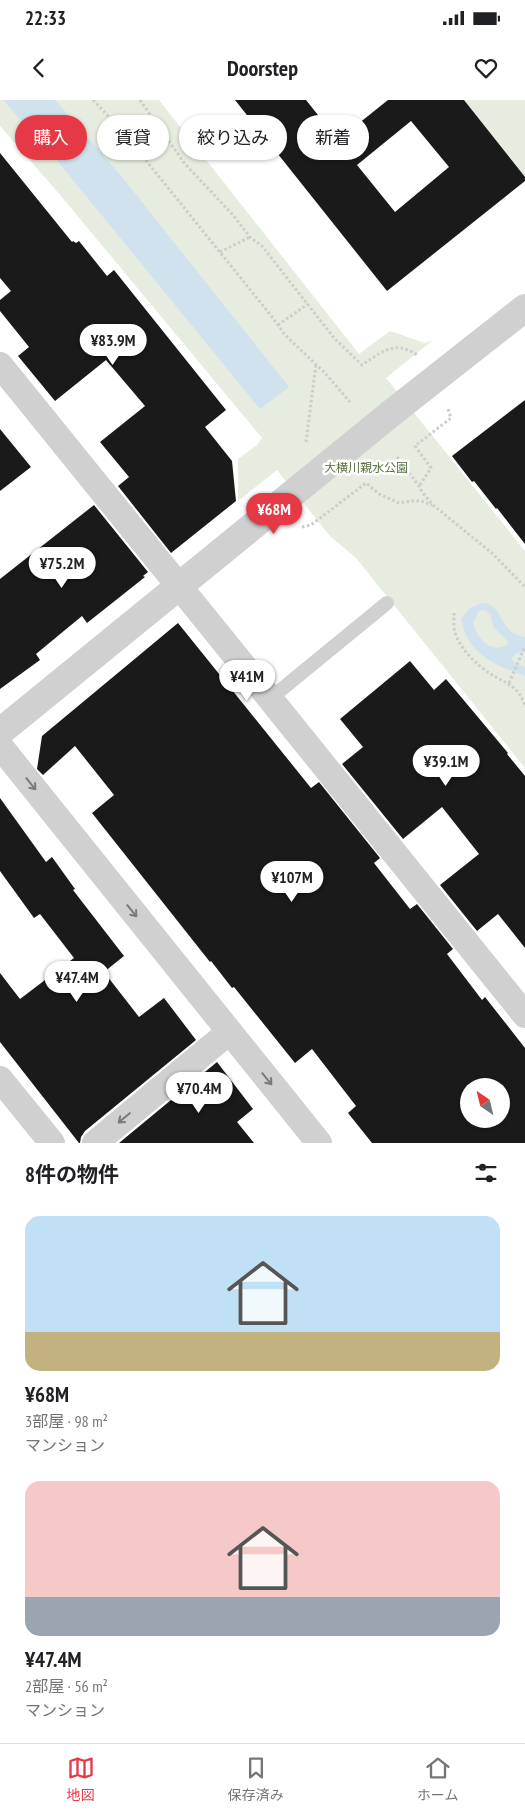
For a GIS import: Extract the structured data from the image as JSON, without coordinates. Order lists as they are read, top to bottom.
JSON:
{
  "parks": ["大横川親水公園"],
  "north": "top left",
  "page": {
    "status": "22:33",
    "header": "Doorstep",
    "chip": [
      "購入",
      "賃貸",
      "絞り込み",
      "新着"
    ],
    "price": [
      "¥83.9M",
      "¥68M",
      "¥75.2M",
      "¥41M",
      "¥39.1M",
      "¥107M",
      "¥47.4M",
      "¥70.4M"
    ],
    "heading": "8件の物件",
    "list": [
      {
        "name": "¥68M",
        "note": "3部屋 · 98 m² · マンション"
      },
      {
        "name": "¥47.4M",
        "note": "2部屋 · 56 m² · マンション"
      }
    ],
    "tabs": ["地図", "保存済み", "ホーム"]
  }
}
